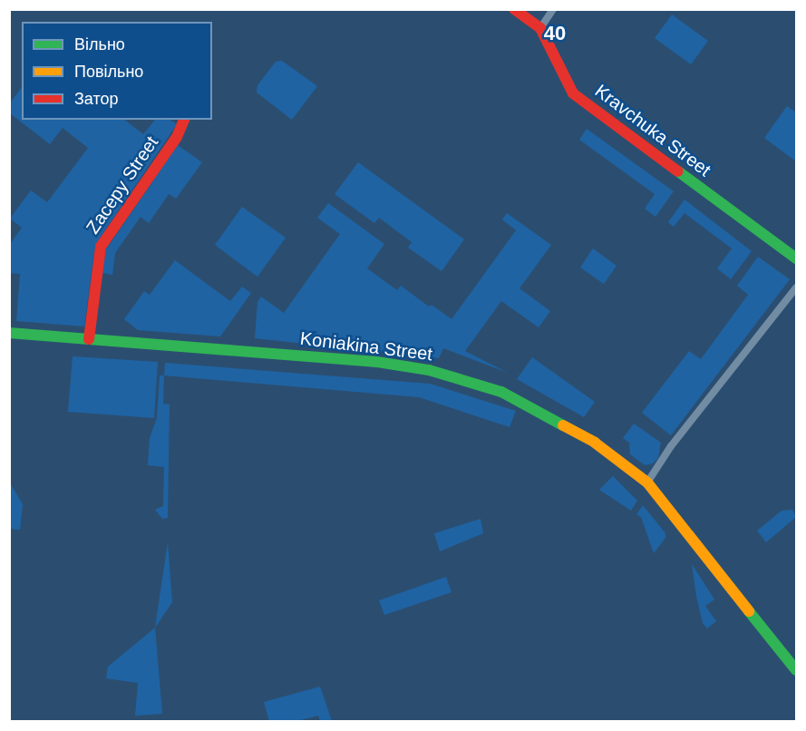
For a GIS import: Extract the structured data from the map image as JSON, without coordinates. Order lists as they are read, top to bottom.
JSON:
{
  "streets": {
    "main road": ["Kravchuka Street", "Zacepy Street", "Koniakina Street"]
  },
  "crossings": [
    ["Zacepy Street", "Koniakina Street"]
  ],
  "districts": ["40"],
  "legend": ["Вільно", "Повільно", "Затор"]
}
